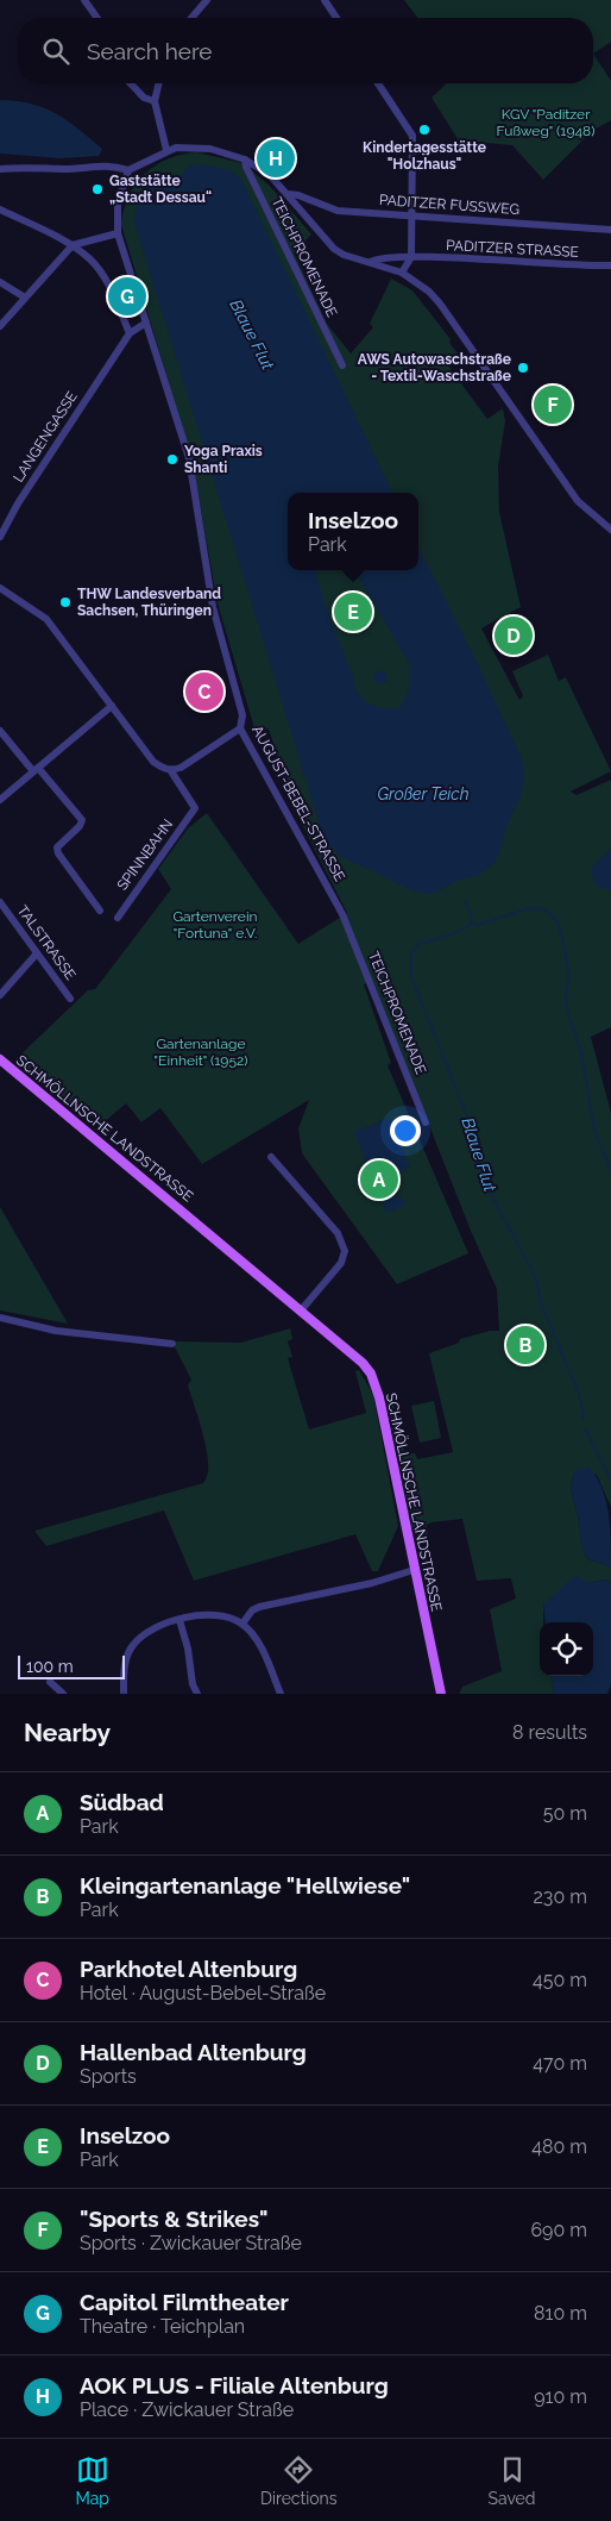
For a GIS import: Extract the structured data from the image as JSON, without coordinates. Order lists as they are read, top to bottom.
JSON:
{
  "streets": {
    "main road": ["SCHMÖLLNSCHE LANDSTRASSE"],
    "street": [
      "PADITZER FUSSWEG",
      "PADITZER STRASSE",
      "TEICHPROMENADE",
      "LANGENGASSE",
      "AUGUST-BEBEL-STRASSE",
      "SPINNBAHN",
      "TALSTRASSE"
    ]
  },
  "crossings": [
    ["TEICHPROMENADE", "AUGUST-BEBEL-STRASSE"]
  ],
  "water": ["Blaue Flut", "Großer Teich"],
  "parks": ["KGV \"Paditzer Fußweg\" (1948)", "Gartenverein \"Fortuna\" e.V.", "Gartenanlage \"Einheit\" (1952)"],
  "places": [
    "Kindertagesstätte \"Holzhaus\"",
    "Gaststätte „Stadt Dessau“",
    "AWS Autowaschstraße - Textil-Waschstraße",
    "Yoga Praxis Shanti",
    "THW Landesverband Sachsen, Thüringen"
  ],
  "scale_bar": "100 m",
  "page": {
    "search": "Search here",
    "pins": [
      "H",
      "G",
      "F",
      "E",
      "D",
      "C",
      "A",
      "B"
    ],
    "popup": ["Inselzoo", "Park"],
    "scale": "100 m",
    "heading": ["Nearby", "8 results"],
    "list": [
      {
        "mark": "A",
        "name": "Südbad",
        "note": "Park",
        "value": "50 m"
      },
      {
        "mark": "B",
        "name": "Kleingartenanlage \"Hellwiese\"",
        "note": "Park",
        "value": "230 m"
      },
      {
        "mark": "C",
        "name": "Parkhotel Altenburg",
        "note": "Hotel · August-Bebel-Straße",
        "value": "450 m"
      },
      {
        "mark": "D",
        "name": "Hallenbad Altenburg",
        "note": "Sports",
        "value": "470 m"
      },
      {
        "mark": "E",
        "name": "Inselzoo",
        "note": "Park",
        "value": "480 m"
      },
      {
        "mark": "F",
        "name": "\"Sports & Strikes\"",
        "note": "Sports · Zwickauer Straße",
        "value": "690 m"
      },
      {
        "mark": "G",
        "name": "Capitol Filmtheater",
        "note": "Theatre · Teichplan",
        "value": "810 m"
      },
      {
        "mark": "H",
        "name": "AOK PLUS - Filiale Altenburg",
        "note": "Place · Zwickauer Straße",
        "value": "910 m"
      }
    ],
    "nav": ["Map", "Directions", "Saved"]
  }
}
